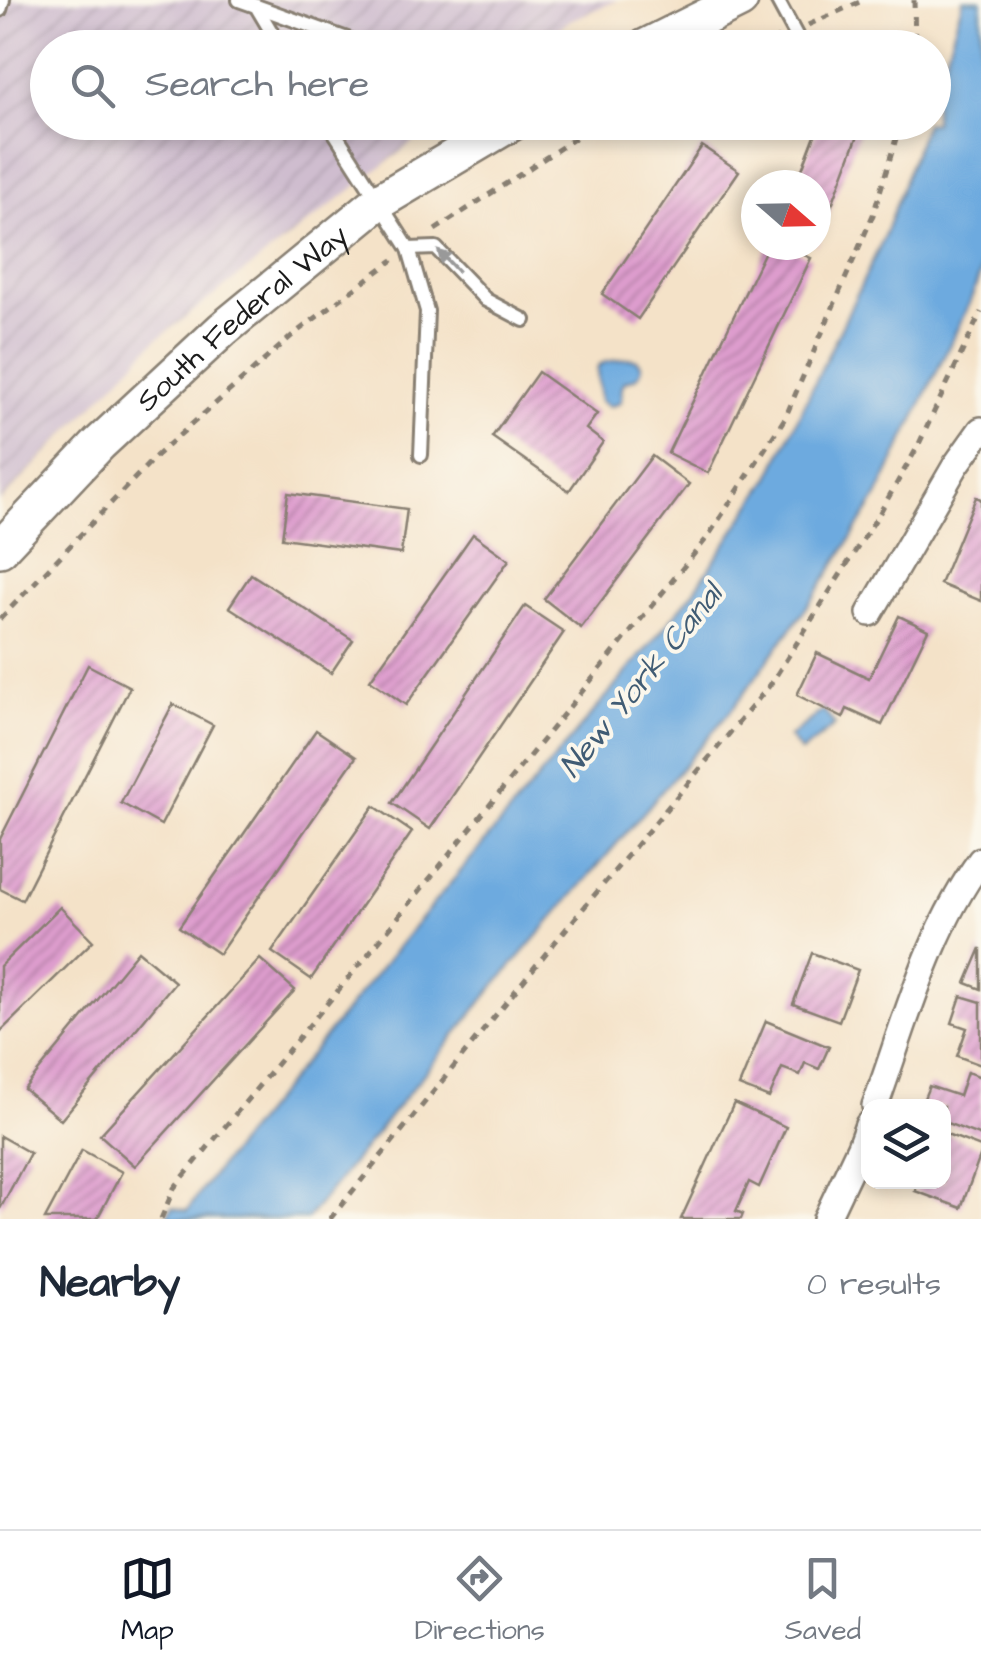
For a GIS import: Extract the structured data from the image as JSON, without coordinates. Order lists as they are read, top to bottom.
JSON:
{
  "streets": {
    "main road": ["South Federal Way"]
  },
  "water": ["New York Canal"],
  "north": "right",
  "page": {
    "search": "Search here",
    "heading": ["Nearby", "0 results"],
    "nav": ["Map", "Directions", "Saved"]
  }
}
